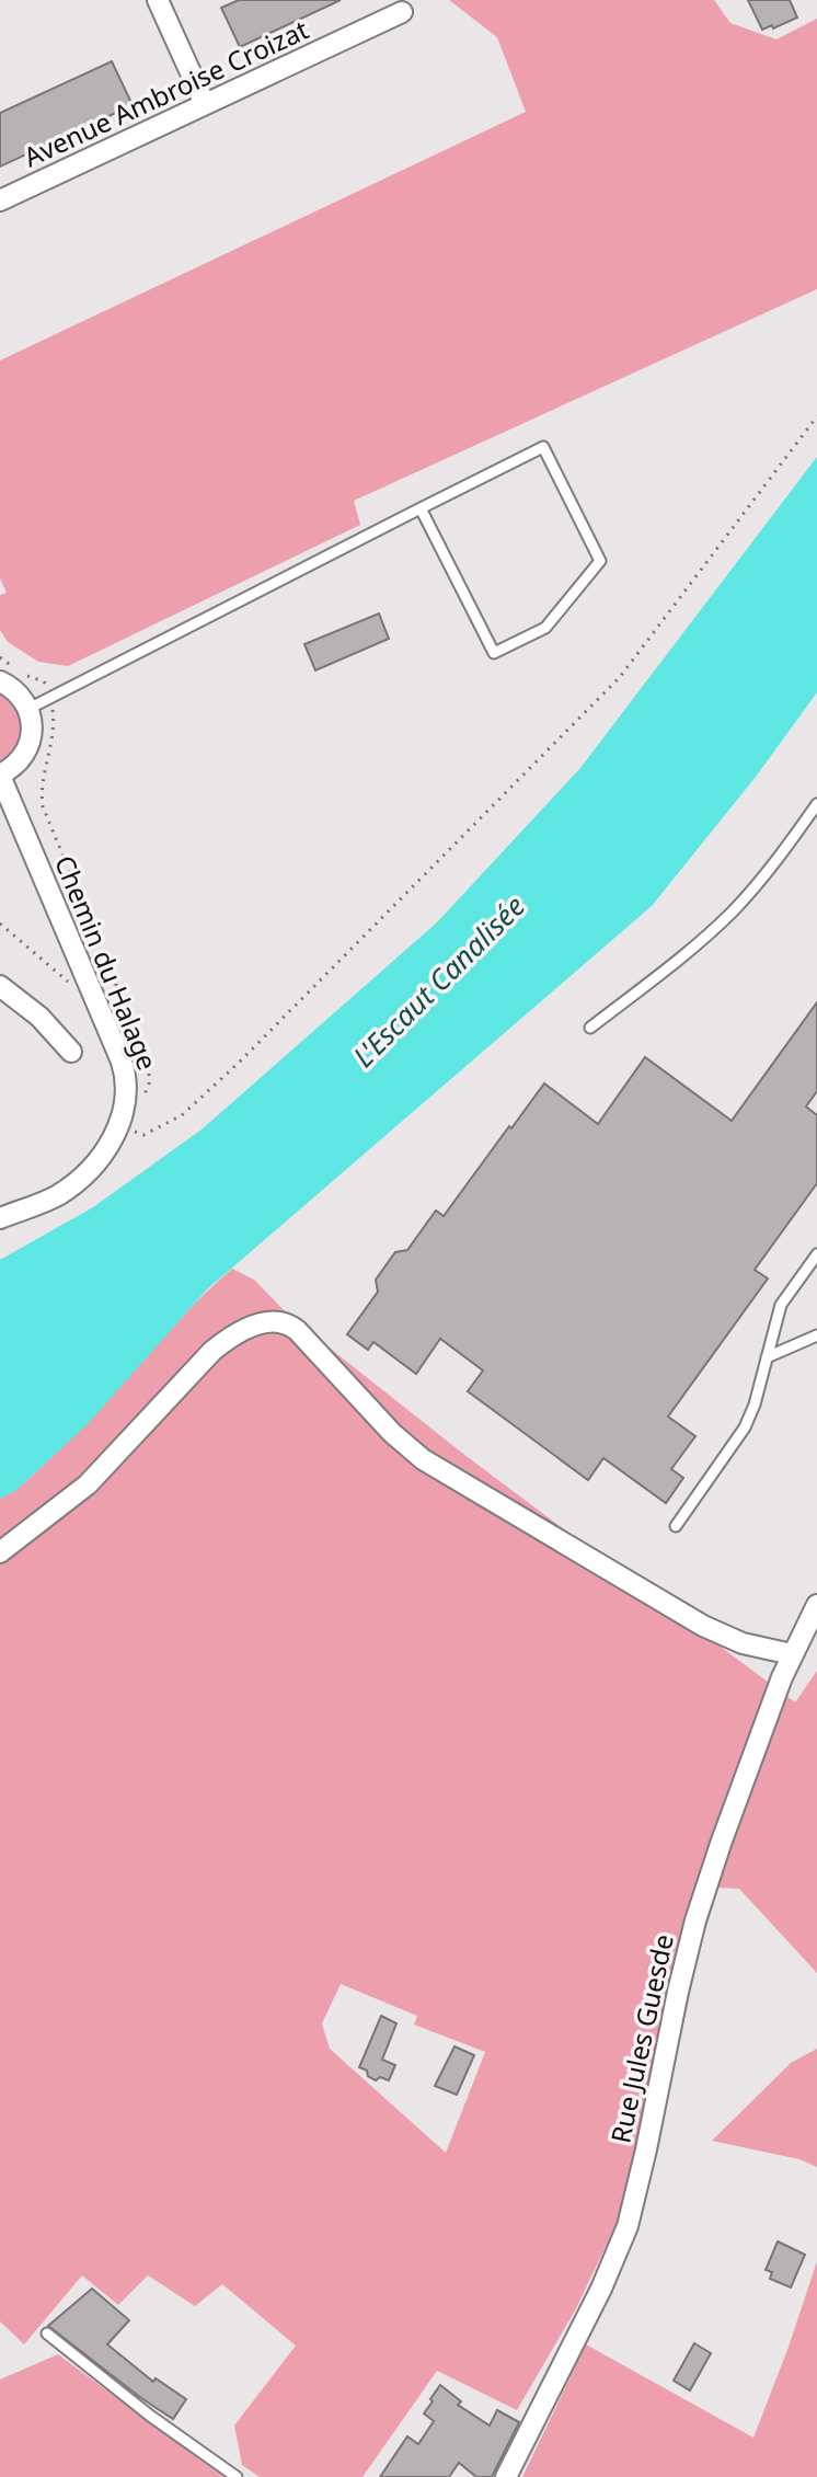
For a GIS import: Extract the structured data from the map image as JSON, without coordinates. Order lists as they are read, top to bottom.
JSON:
{
  "streets": {
    "street": ["Avenue Ambroise Croizat", "Chemin du Halage", "Rue Jules Guesde"]
  },
  "water": ["L'Escaut Canalisée"]
}
